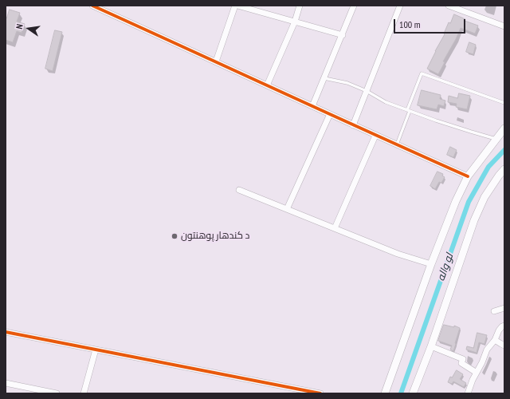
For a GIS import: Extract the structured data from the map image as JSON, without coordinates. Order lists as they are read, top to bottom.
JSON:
{
  "water": ["لو واله"],
  "places": ["د کندهار پوهنتون"],
  "scale_bar": "100 m",
  "north": "left"
}
